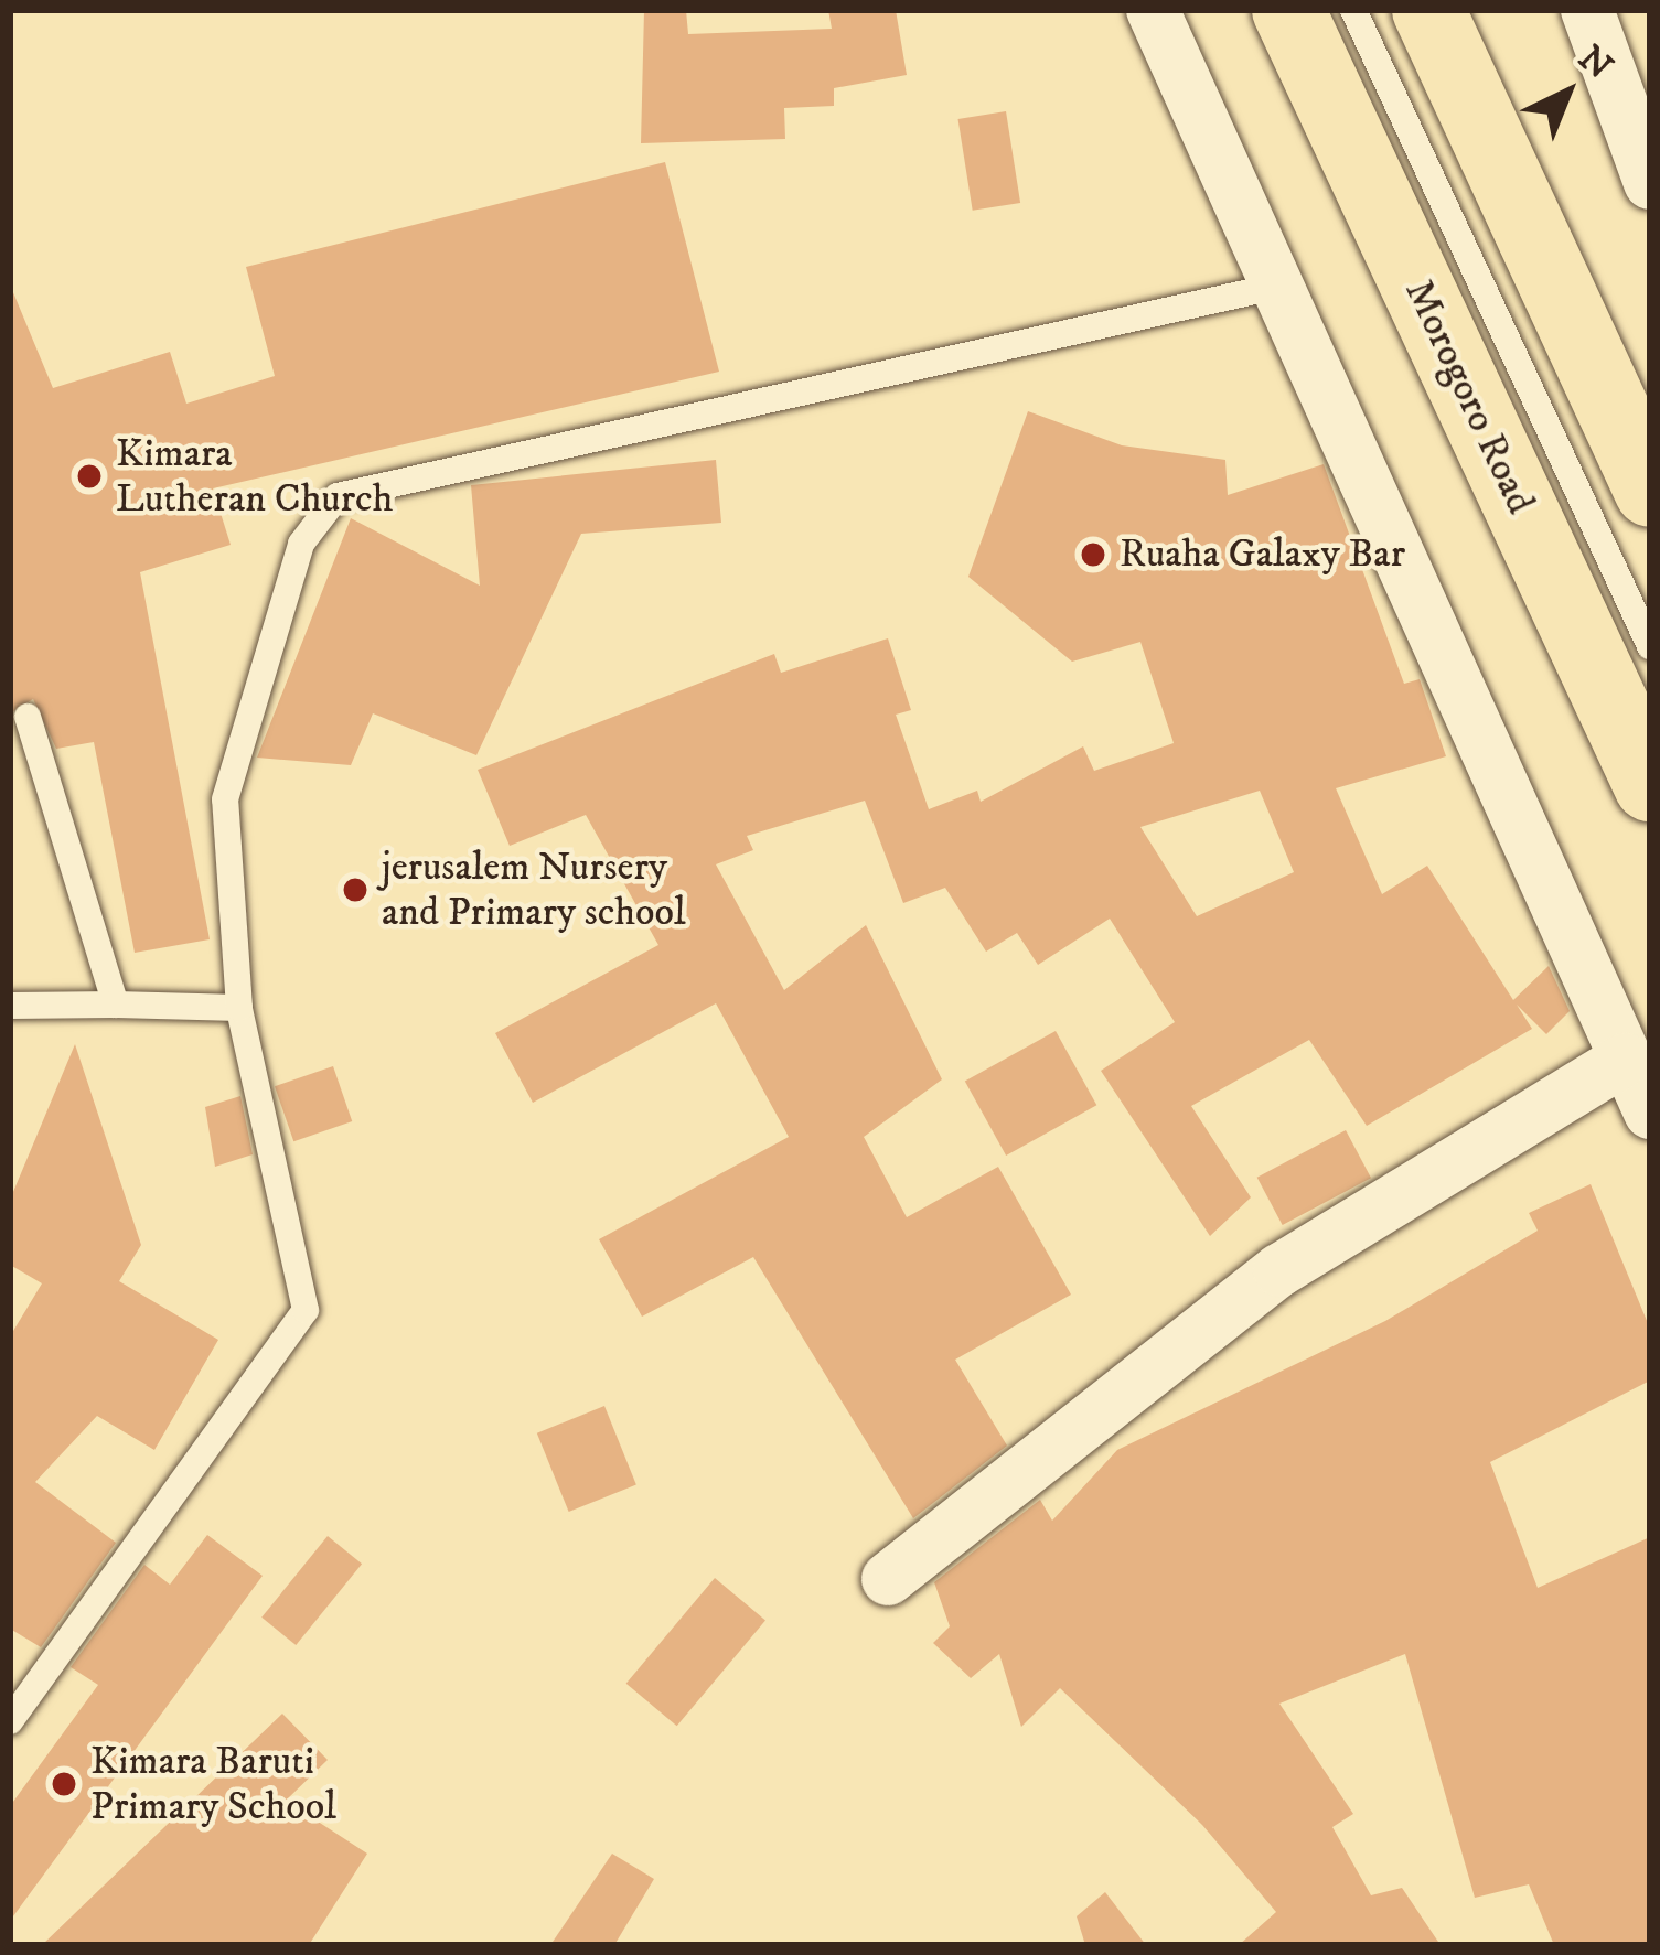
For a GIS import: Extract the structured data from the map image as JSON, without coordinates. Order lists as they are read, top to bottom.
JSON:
{
  "streets": {
    "highway": ["Morogoro Road"]
  },
  "places": [
    "Kimara Lutheran Church",
    "Ruaha Galaxy Bar",
    "jerusalem Nursery and Primary school",
    "Kimara Baruti Primary School"
  ],
  "north": "top right"
}
